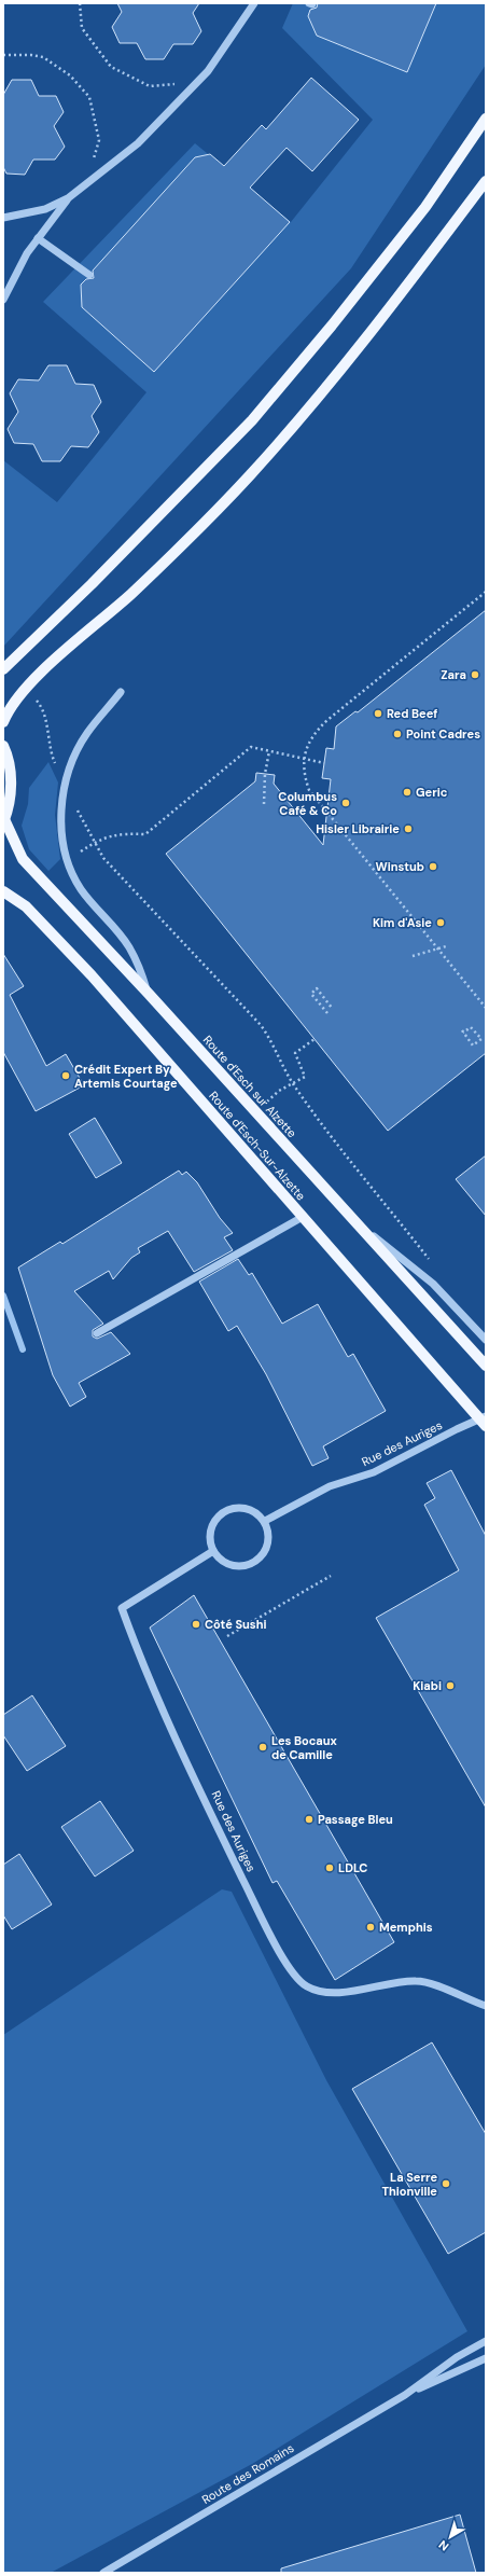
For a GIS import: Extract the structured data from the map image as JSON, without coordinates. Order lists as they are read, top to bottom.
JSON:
{
  "streets": {
    "main road": ["Route d'Esch sur Alzette", "Route d'Esch-Sur-Alzette"],
    "street": ["Rue des Auriges", "Route des Romains"]
  },
  "crossings": [
    ["Route d'Esch-Sur-Alzette", "Rue des Auriges"]
  ],
  "places": [
    "Zara",
    "Red Beef",
    "Point Cadres",
    "Geric",
    "Columbus Café & Co",
    "Hisler Librairie",
    "Winstub",
    "Kim d'Asie",
    "Crédit Expert By Artemis Courtage",
    "Côté Sushi",
    "Kiabi",
    "Les Bocaux de Camille",
    "Passage Bleu",
    "LDLC",
    "Memphis",
    "La Serre Thionville"
  ],
  "north": "bottom left"
}
